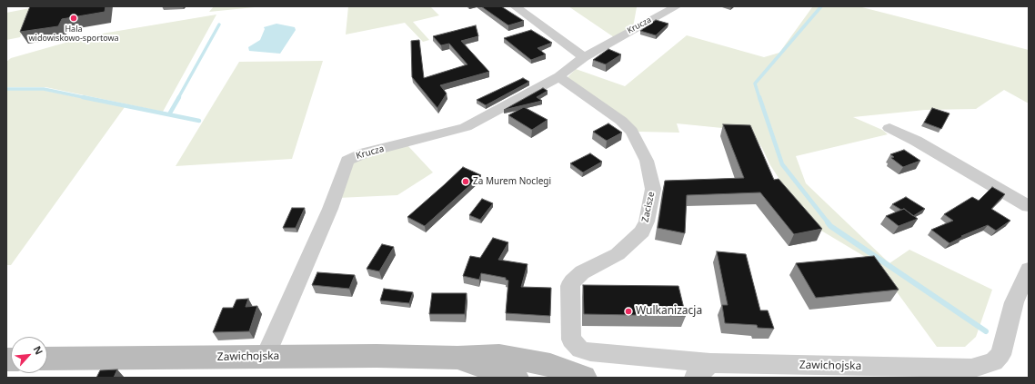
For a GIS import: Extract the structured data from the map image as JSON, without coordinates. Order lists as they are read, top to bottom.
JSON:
{
  "streets": {
    "street": ["Krucza", "Zacisze", "Zawichojska"]
  },
  "crossings": [
    ["Krucza", "Zacisze"],
    ["Krucza", "Zawichojska"],
    ["Zacisze", "Zawichojska"]
  ],
  "places": ["Hala widowiskowo-sportowa", "Za Murem Noclegi", "Wulkanizacja"],
  "north": "top right"
}
